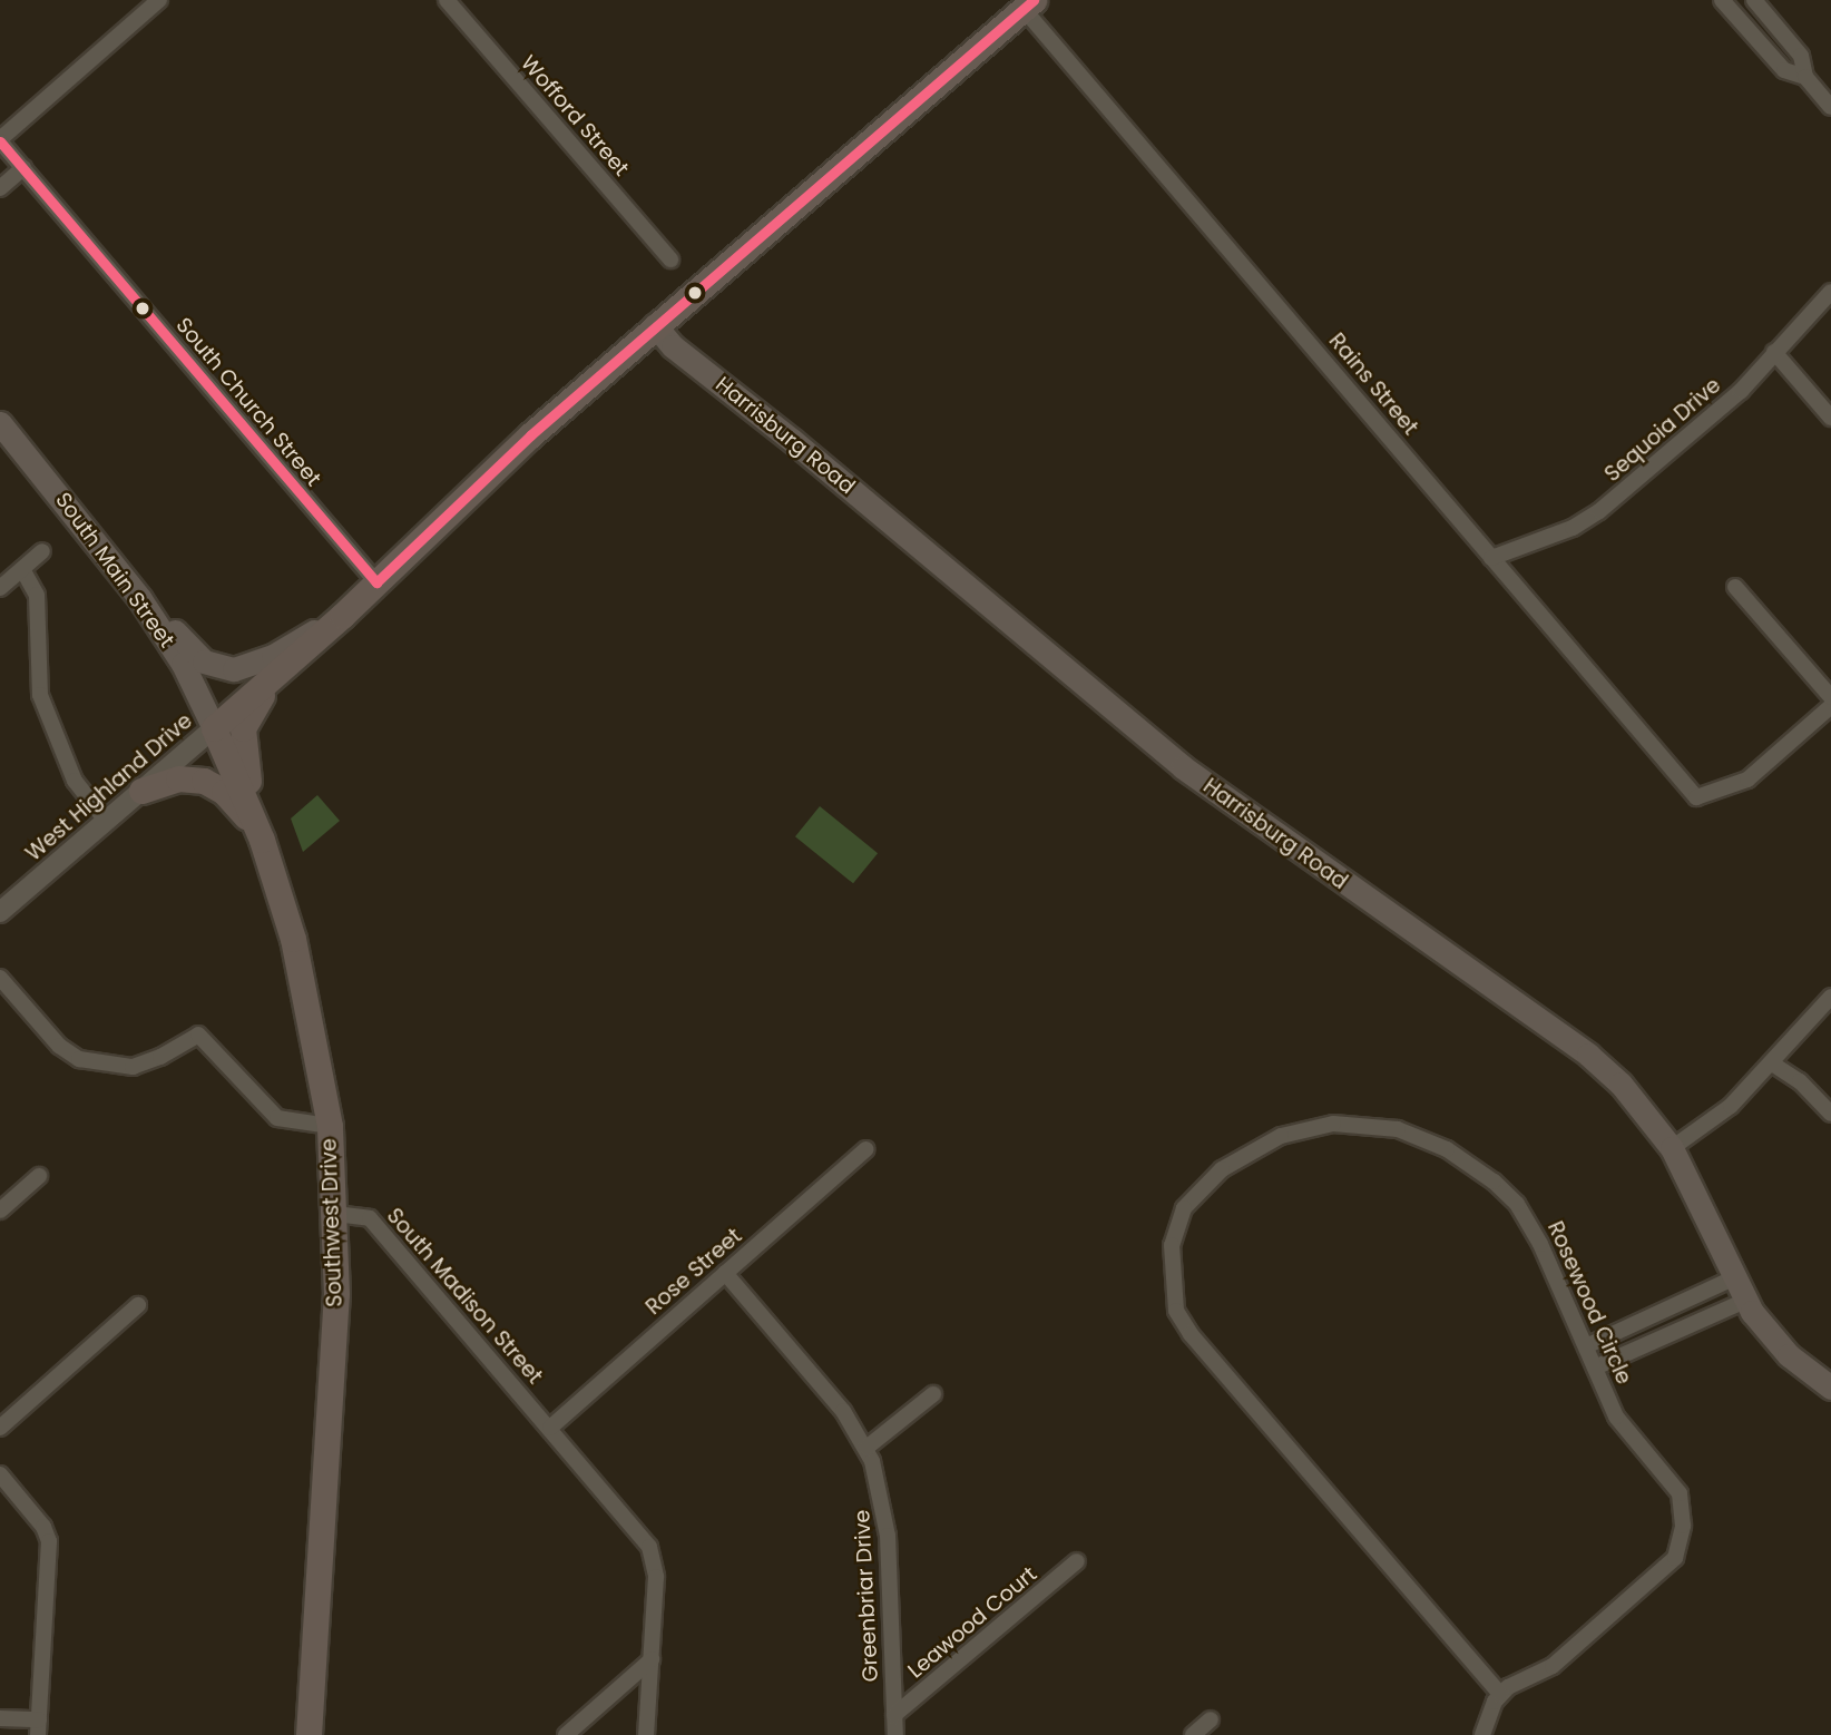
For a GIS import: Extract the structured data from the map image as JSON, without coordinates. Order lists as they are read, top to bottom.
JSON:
{
  "streets": {
    "main road": ["Harrisburg Road", "South Main Street", "Southwest Drive"],
    "street": [
      "Wofford Street",
      "Rains Street",
      "South Church Street",
      "Sequoia Drive",
      "West Highland Drive",
      "Rose Street",
      "South Madison Street",
      "Rosewood Circle",
      "Greenbriar Drive",
      "Leawood Court"
    ]
  },
  "crossings": [
    ["Rains Street", "Sequoia Drive"],
    ["South Main Street", "West Highland Drive"],
    ["South Main Street", "Southwest Drive"],
    ["West Highland Drive", "Southwest Drive"],
    ["Southwest Drive", "South Madison Street"],
    ["Rose Street", "South Madison Street"],
    ["Rose Street", "Greenbriar Drive"],
    ["Greenbriar Drive", "Leawood Court"]
  ]
}
